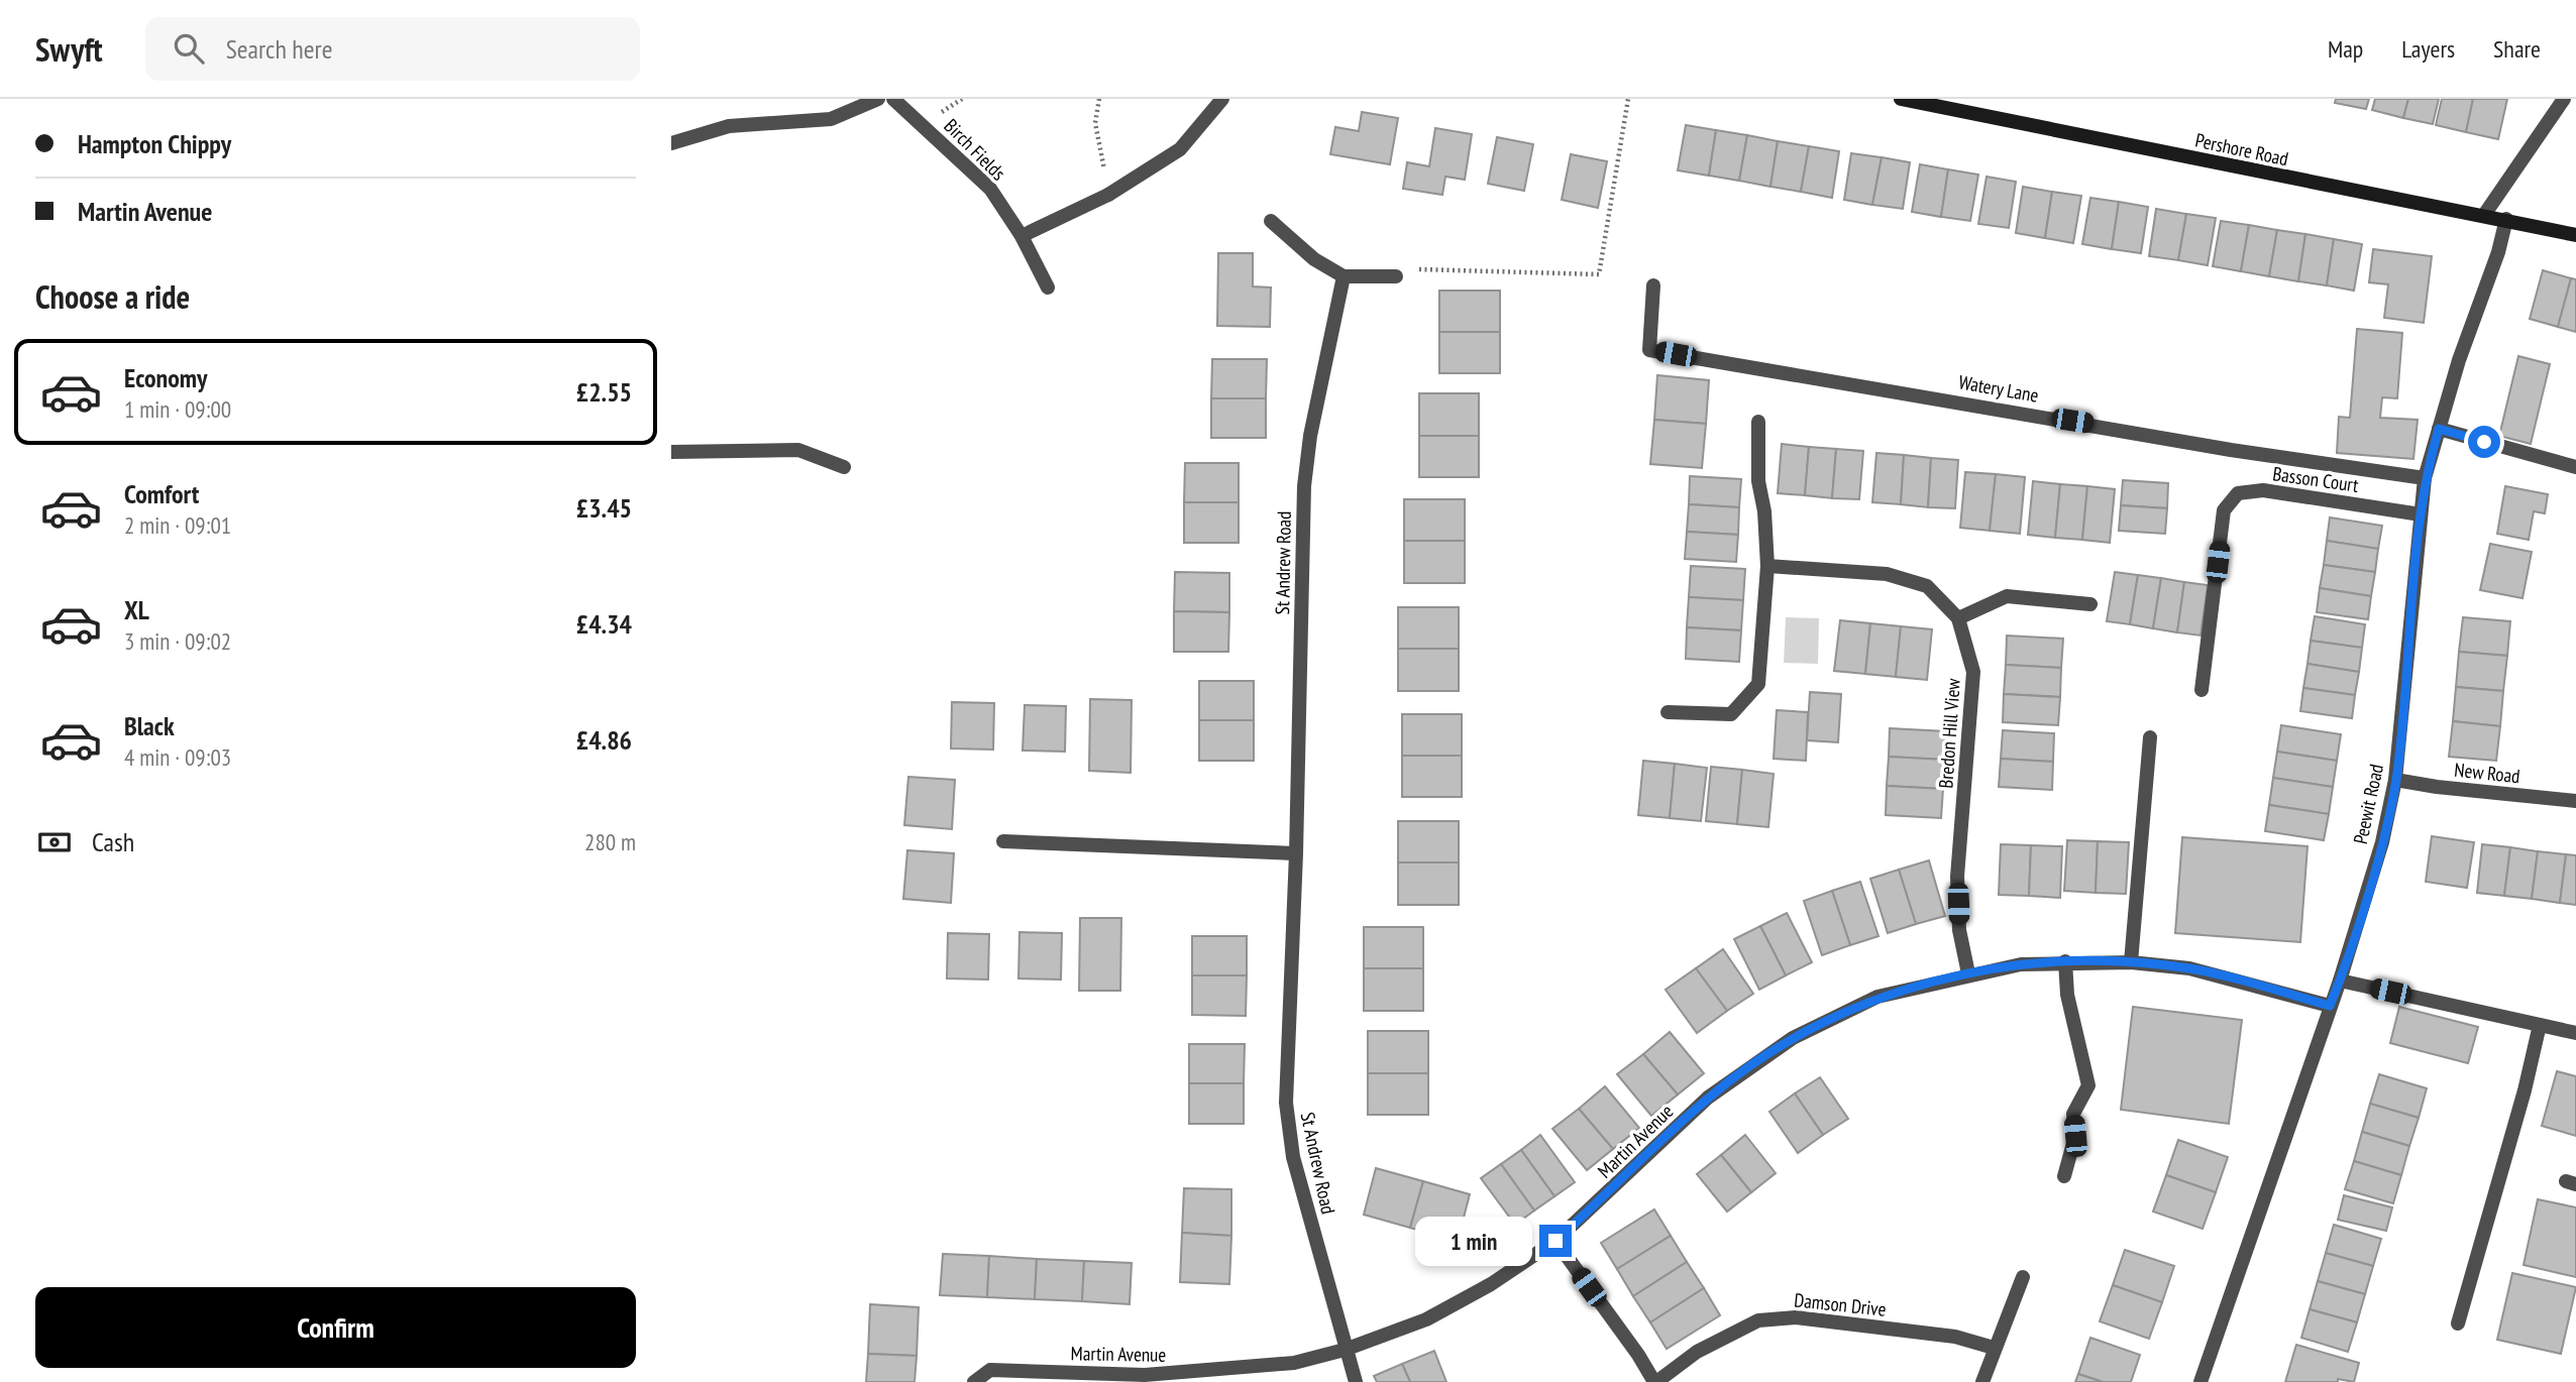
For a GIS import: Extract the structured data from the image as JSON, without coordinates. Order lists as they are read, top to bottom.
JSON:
{
  "streets": {
    "main road": ["Pershore Road"],
    "street": [
      "Birch Fields",
      "Watery Lane",
      "Basson Court",
      "St Andrew Road",
      "Bredon Hill View",
      "New Road",
      "Peewit Road",
      "Martin Avenue",
      "Damson Drive"
    ]
  },
  "crossings": [
    ["Pershore Road", "Peewit Road"],
    ["Watery Lane", "Peewit Road"],
    ["Basson Court", "Peewit Road"],
    ["St Andrew Road", "Martin Avenue"],
    ["Bredon Hill View", "Martin Avenue"],
    ["New Road", "Peewit Road"],
    ["Peewit Road", "Martin Avenue"]
  ],
  "page": {
    "header": "Swyft",
    "search": "Search here",
    "nav": ["Map", "Layers", "Share"],
    "banner": ["Hampton Chippy", "Martin Avenue"],
    "heading": "Choose a ride",
    "list": [
      {
        "name": "Economy",
        "note": "1 min · 09:00",
        "value": "£2.55"
      },
      {
        "name": "Comfort",
        "note": "2 min · 09:01",
        "value": "£3.45"
      },
      {
        "name": "XL",
        "note": "3 min · 09:02",
        "value": "£4.34"
      },
      {
        "name": "Black",
        "note": "4 min · 09:03",
        "value": "£4.86"
      }
    ],
    "pay": ["Cash", "280 m"],
    "bubble": "1 min",
    "buttons": "Confirm"
  }
}
